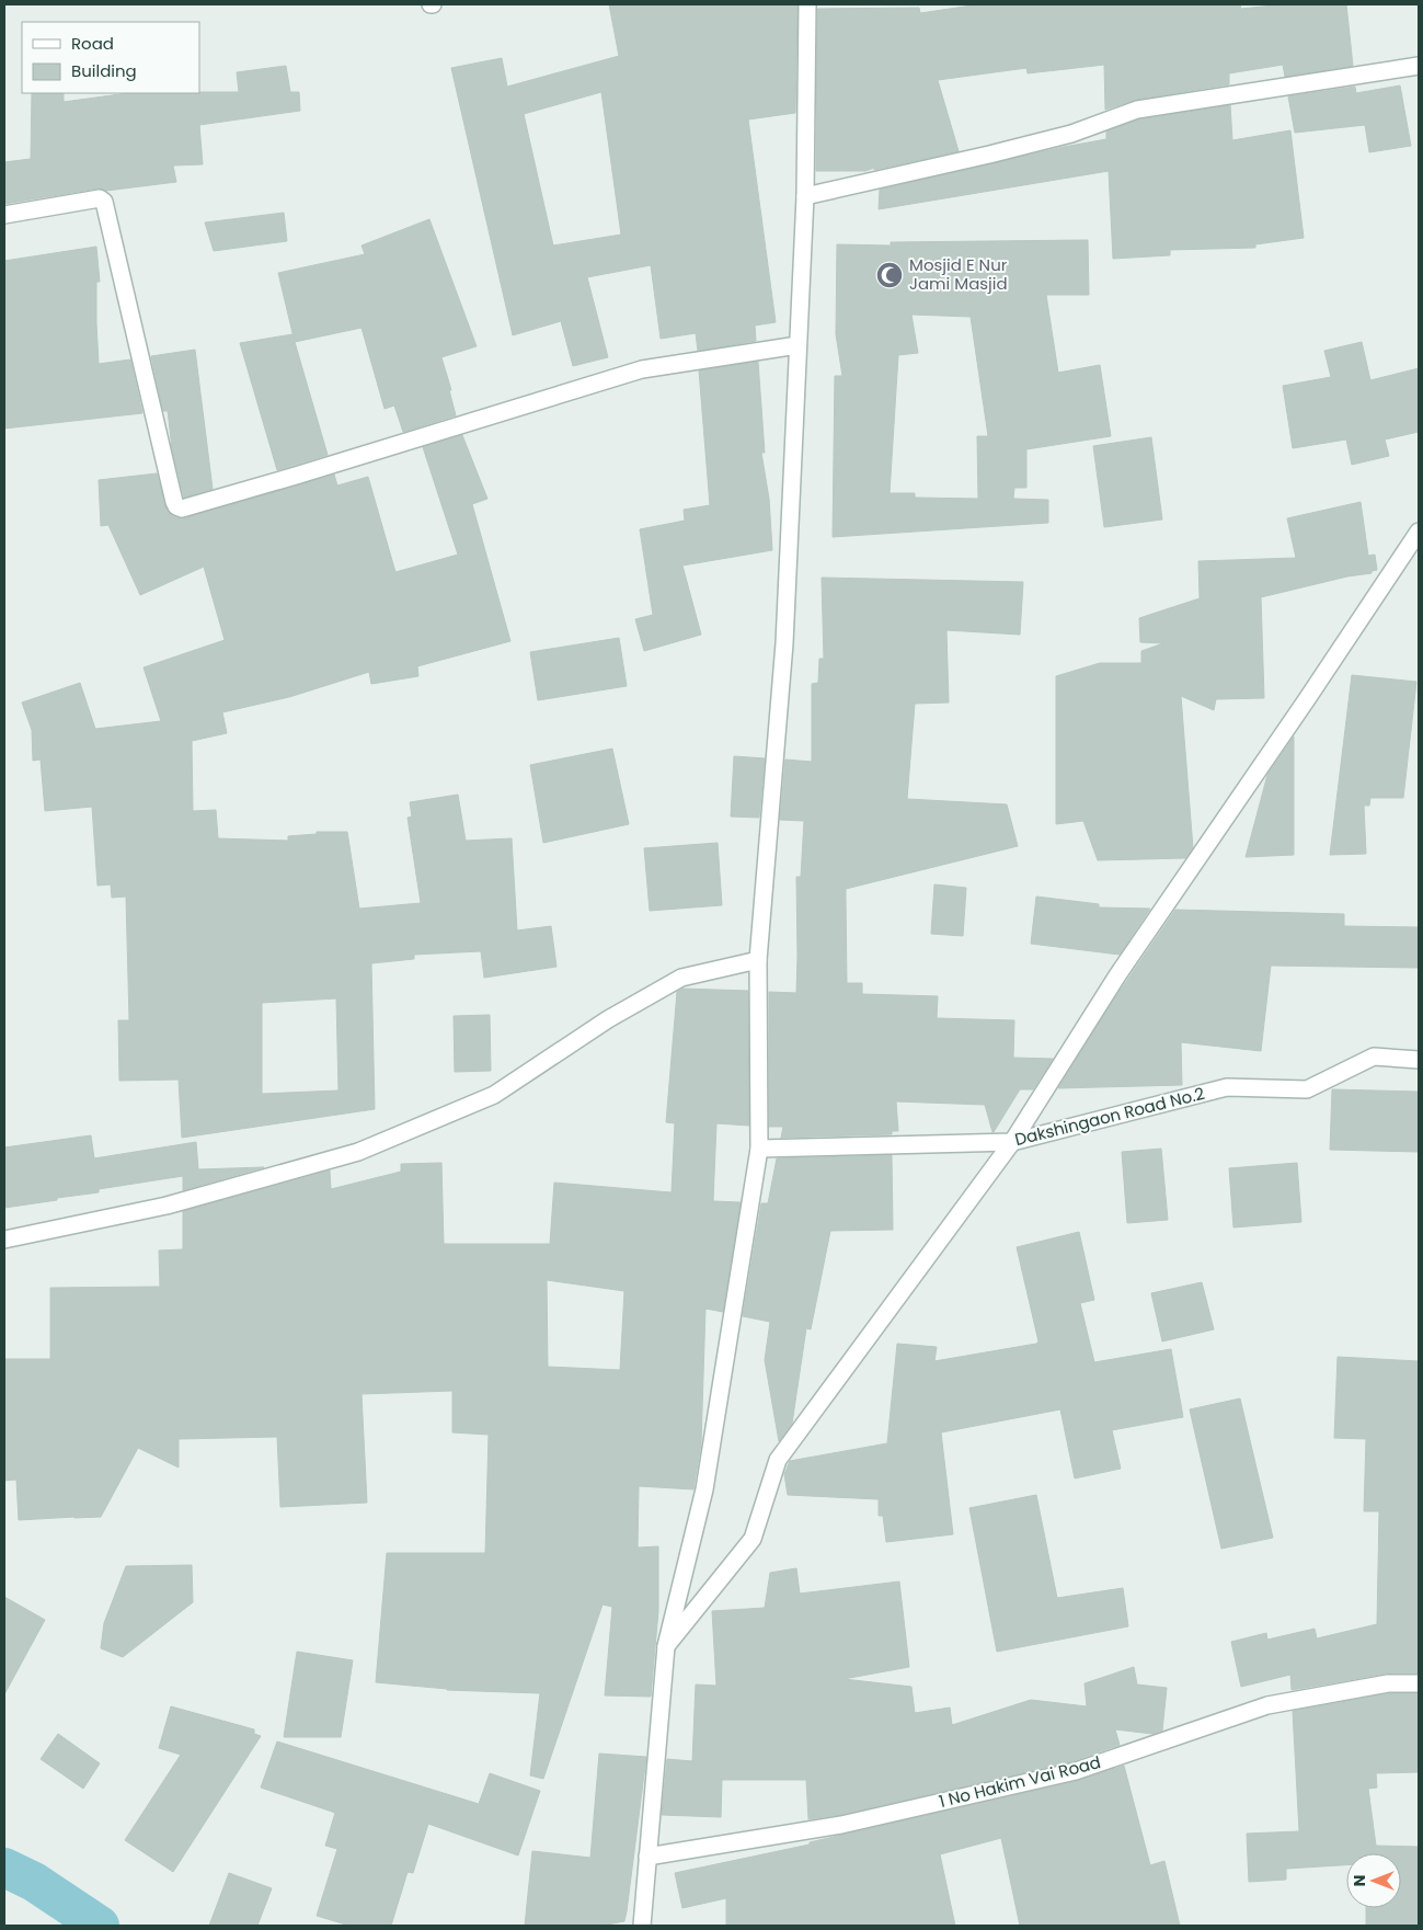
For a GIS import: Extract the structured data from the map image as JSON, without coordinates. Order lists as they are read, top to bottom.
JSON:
{
  "streets": {
    "street": ["Dakshingaon Road No.2", "1 No Hakim Vai Road"]
  },
  "places": {
    "mosque": ["Mosjid E Nur Jami Masjid"]
  },
  "legend": ["Road", "Building"],
  "north": "left"
}
